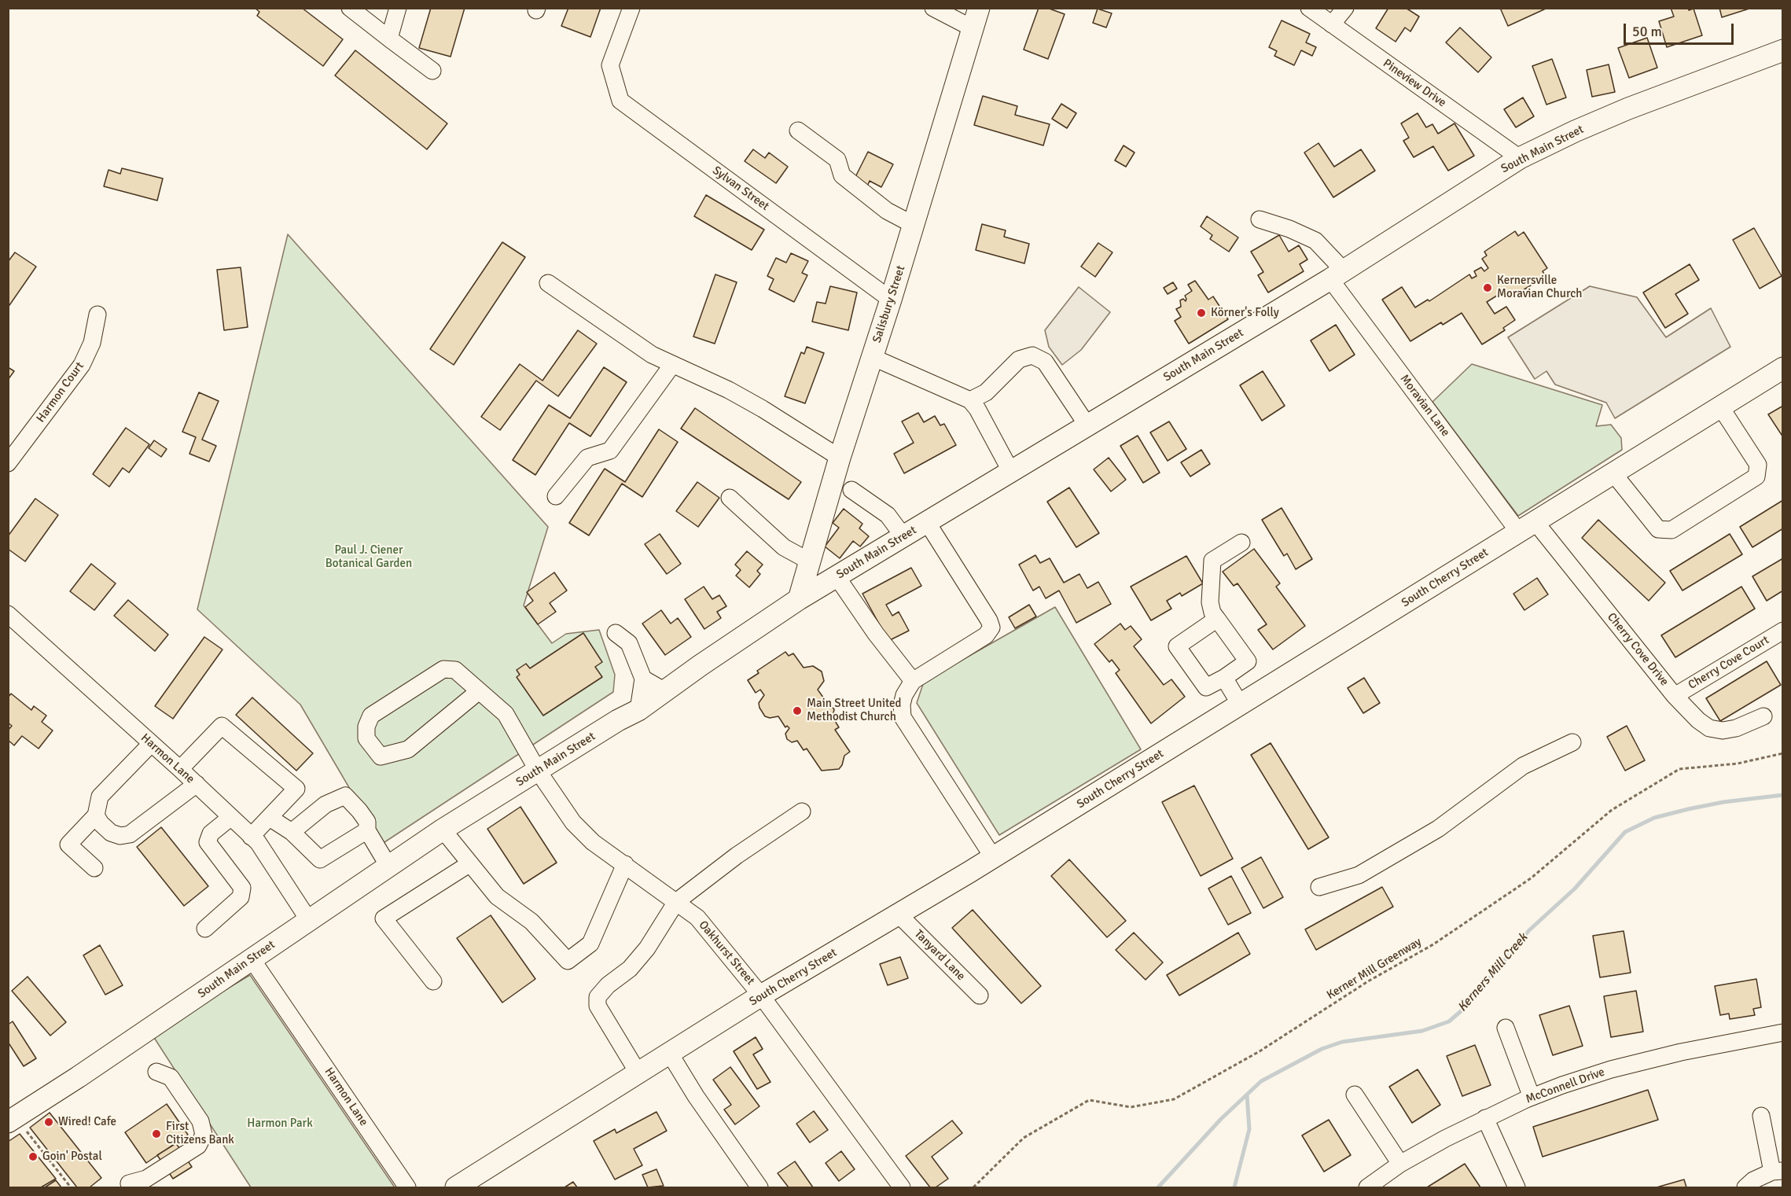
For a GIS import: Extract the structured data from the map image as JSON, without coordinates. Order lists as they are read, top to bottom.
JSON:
{
  "streets": {
    "main road": ["South Main Street", "Salisbury Street", "South Cherry Street"],
    "street": [
      "Pineview Drive",
      "Sylvan Street",
      "Harmon Court",
      "Moravian Lane",
      "Cherry Cove Drive",
      "Cherry Cove Court",
      "Harmon Lane",
      "Oakhurst Street",
      "Tanyard Lane",
      "McConnell Drive"
    ],
    "path": ["Kerner Mill Greenway"]
  },
  "crossings": [
    ["Pineview Drive", "South Main Street"],
    ["South Main Street", "Salisbury Street"],
    ["South Main Street", "Moravian Lane"],
    ["South Main Street", "Harmon Lane"],
    ["South Main Street", "Oakhurst Street"],
    ["Sylvan Street", "Salisbury Street"],
    ["Moravian Lane", "South Cherry Street"],
    ["Moravian Lane", "Cherry Cove Drive"],
    ["South Cherry Street", "Cherry Cove Drive"],
    ["South Cherry Street", "Oakhurst Street"],
    ["South Cherry Street", "Tanyard Lane"],
    ["Cherry Cove Drive", "Cherry Cove Court"]
  ],
  "water": ["Kerners Mill Creek"],
  "parks": ["Paul J. Ciener Botanical Garden", "Harmon Park"],
  "places": [
    "Kernersville Moravian Church",
    "Körner's Folly",
    "Main Street United Methodist Church",
    "Wired! Cafe",
    "First Citizens Bank",
    "Goin' Postal"
  ],
  "scale_bar": "50 m"
}
